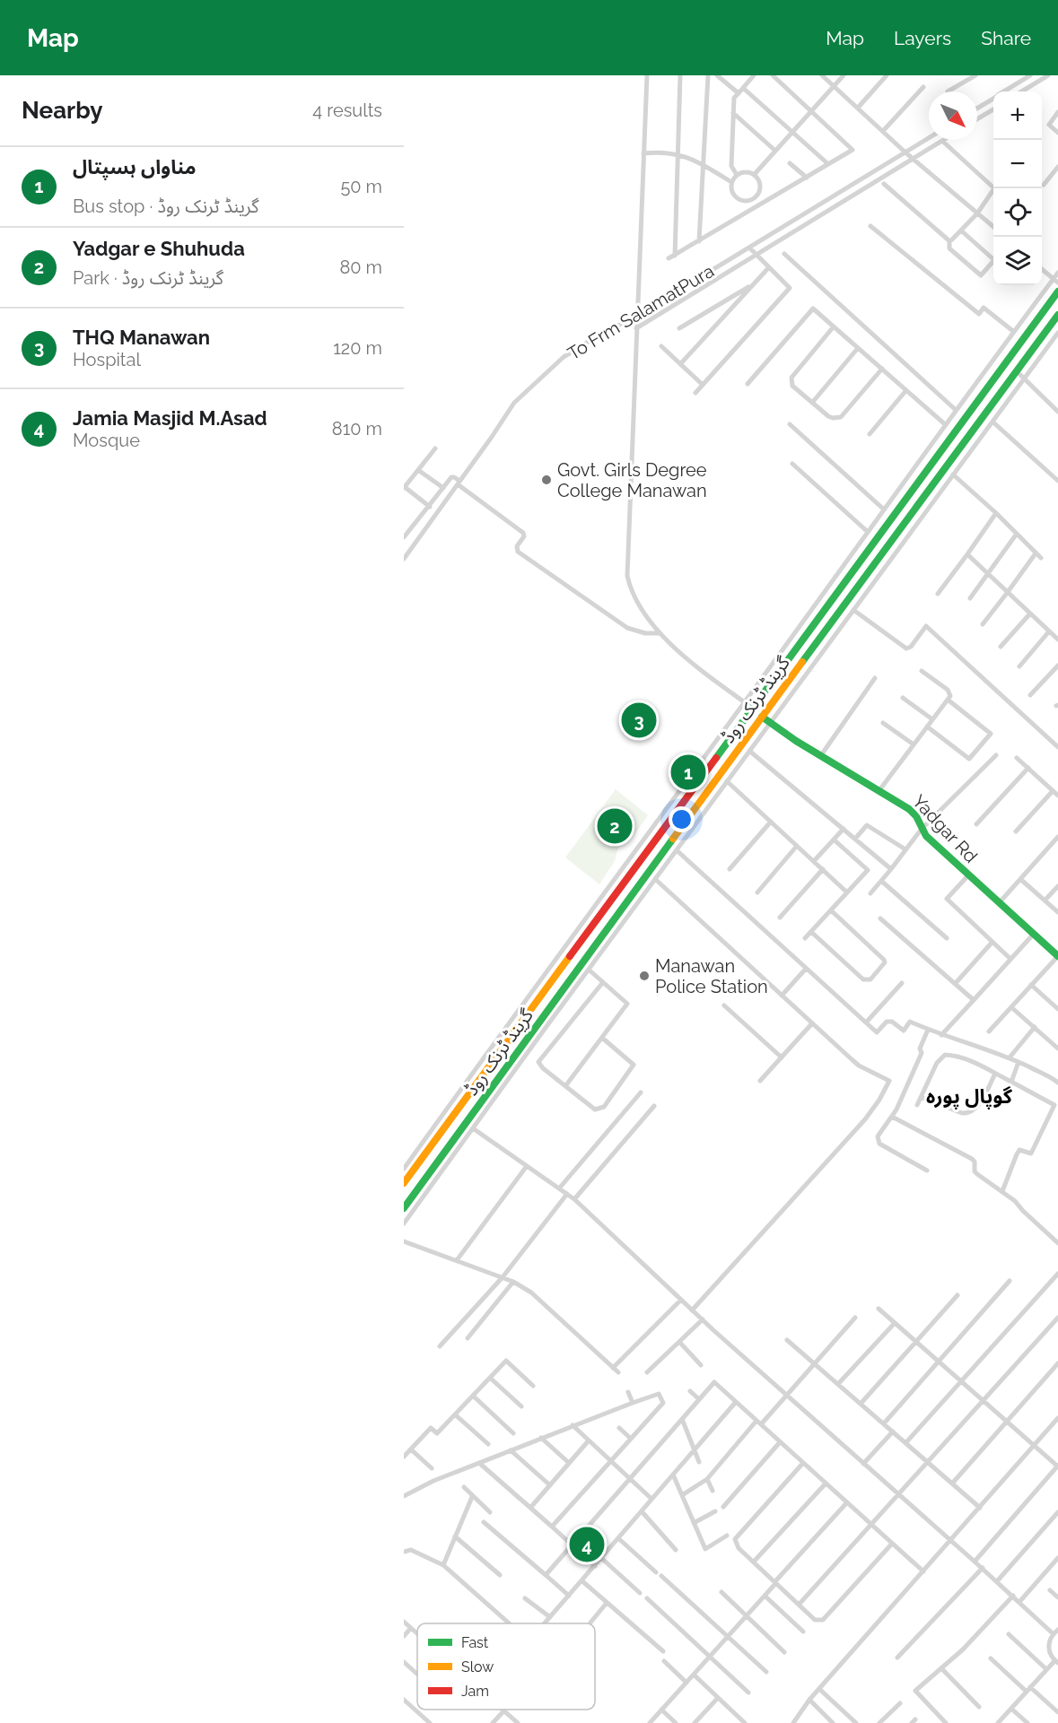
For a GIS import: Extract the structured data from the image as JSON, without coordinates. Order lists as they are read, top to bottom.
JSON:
{
  "streets": {
    "main road": ["گرینڈ ٹرنک روڈ", "Yadgar Rd"],
    "street": ["To Frm SalamatPura"]
  },
  "crossings": [
    ["گرینڈ ٹرنک روڈ", "Yadgar Rd"]
  ],
  "districts": ["گوپال پورہ"],
  "places": ["Govt. Girls Degree College Manawan", "Manawan Police Station"],
  "legend": ["Fast", "Slow", "Jam"],
  "north": "bottom right",
  "page": {
    "header": "Map",
    "nav": ["Map", "Layers", "Share"],
    "heading": ["Nearby", "4 results"],
    "map_buttons": ["+", "−"],
    "list": [
      {
        "mark": "1",
        "name": "مناواں ہسپتال",
        "note": "Bus stop · گرینڈ ٹرنک روڈ",
        "value": "50 m"
      },
      {
        "mark": "2",
        "name": "Yadgar e Shuhuda",
        "note": "Park · گرینڈ ٹرنک روڈ",
        "value": "80 m"
      },
      {
        "mark": "3",
        "name": "THQ Manawan",
        "note": "Hospital",
        "value": "120 m"
      },
      {
        "mark": "4",
        "name": "Jamia Masjid M.Asad",
        "note": "Mosque",
        "value": "810 m"
      }
    ],
    "pins": [
      "3",
      "1",
      "2",
      "4"
    ]
  }
}
